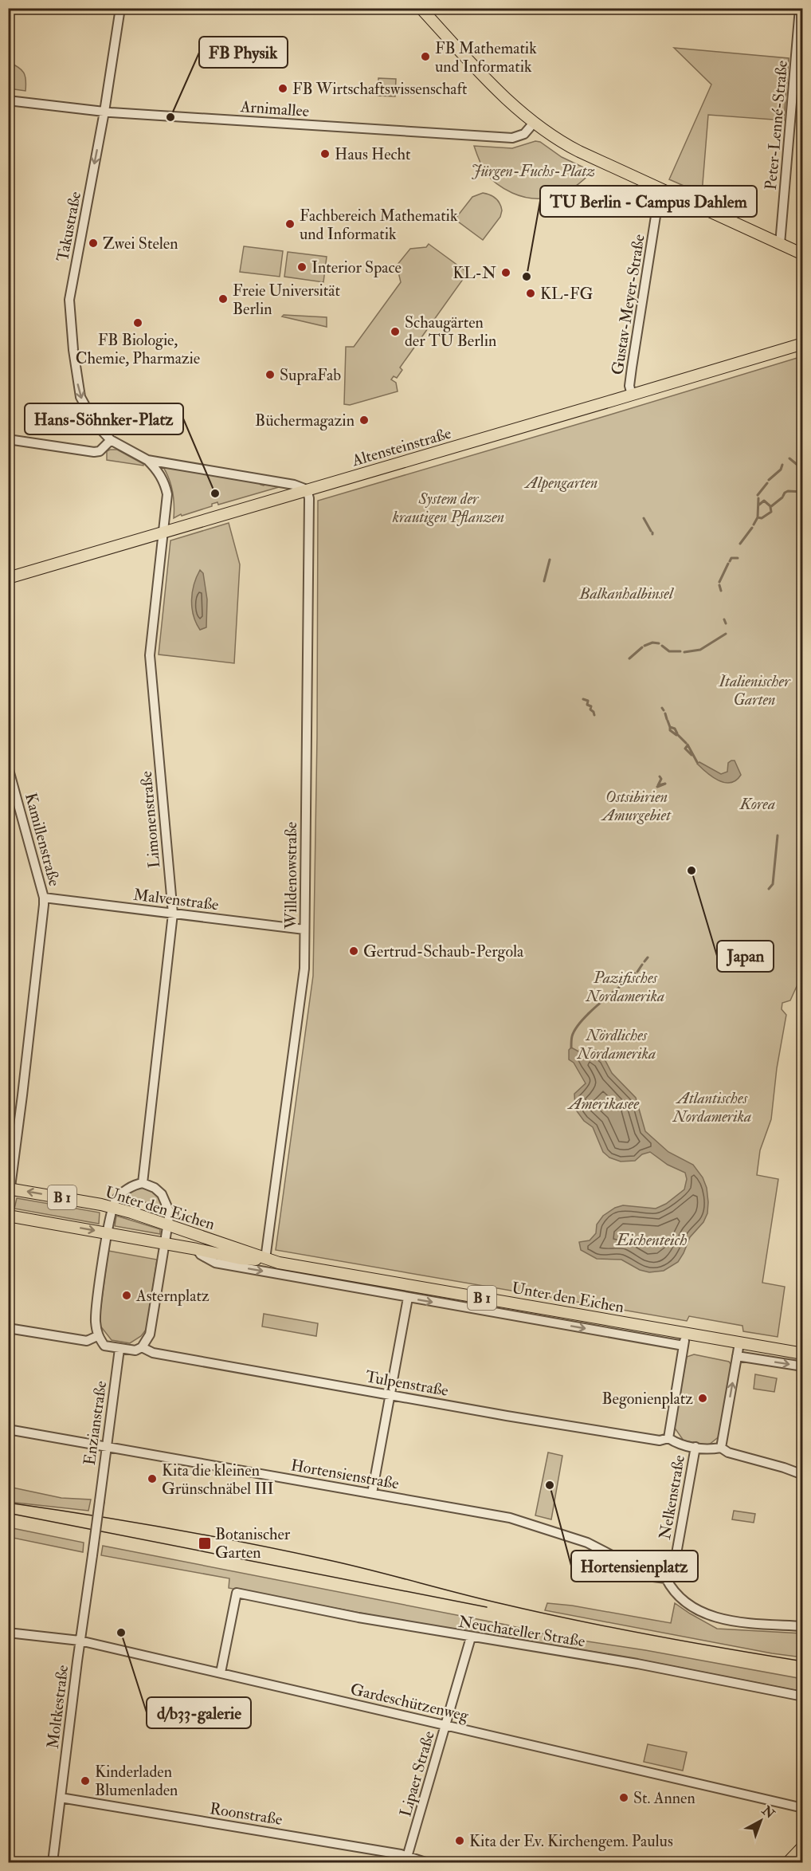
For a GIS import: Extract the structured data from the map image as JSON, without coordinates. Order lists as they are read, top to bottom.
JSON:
{
  "streets": {
    "main road": ["Altensteinstraße", "B 1", "Unter den Eichen"],
    "street": [
      "Arnimallee",
      "Peter-Lenné-Straße",
      "Takustraße",
      "Gustav-Meyer-Straße",
      "Limonenstraße",
      "Kamillenstraße",
      "Willdenowstraße",
      "Malvenstraße",
      "Tulpenstraße",
      "Enzianstraße",
      "Hortensienstraße",
      "Nelkenstraße",
      "Neuchateller Straße",
      "Gardeschützenweg",
      "Moltkestraße",
      "Lipaer Straße",
      "Roonstraße"
    ]
  },
  "crossings": [
    ["Arnimallee", "Takustraße"],
    ["Takustraße", "Limonenstraße"],
    ["Gustav-Meyer-Straße", "Altensteinstraße"],
    ["Altensteinstraße", "Limonenstraße"],
    ["Altensteinstraße", "Willdenowstraße"],
    ["Limonenstraße", "Malvenstraße"],
    ["Kamillenstraße", "Malvenstraße"],
    ["Kamillenstraße", "Unter den Eichen"],
    ["Willdenowstraße", "Malvenstraße"],
    ["Willdenowstraße", "Unter den Eichen"],
    ["Enzianstraße", "Hortensienstraße"],
    ["Enzianstraße", "Moltkestraße"],
    ["Hortensienstraße", "Nelkenstraße"],
    ["Neuchateller Straße", "Gardeschützenweg"],
    ["Neuchateller Straße", "Lipaer Straße"],
    ["Gardeschützenweg", "Moltkestraße"],
    ["Gardeschützenweg", "Lipaer Straße"],
    ["Moltkestraße", "Roonstraße"],
    ["Lipaer Straße", "Roonstraße"]
  ],
  "one_way": ["Takustraße"],
  "water": ["Amerikasee", "Eichenteich"],
  "parks": [
    "Jürgen-Fuchs-Platz",
    "Alpengarten",
    "System der krautigen Pflanzen",
    "Balkanhalbinsel",
    "Italienischer Garten",
    "Ostsibirien Amurgebiet",
    "Korea",
    "Pazifisches Nordamerika",
    "Nördliches Nordamerika",
    "Atlantisches Nordamerika"
  ],
  "places": {
    "other": [
      "FB Mathematik und Informatik",
      "FB Wirtschaftswissenschaft",
      "FB Physik",
      "Haus Hecht",
      "Fachbereich Mathematik und Informatik",
      "Zwei Stelen",
      "Interior Space",
      "KL-N",
      "TU Berlin - Campus Dahlem",
      "KL-FG",
      "Freie Universität Berlin",
      "FB Biologie, Chemie, Pharmazie",
      "Schaugärten der TU Berlin",
      "SupraFab",
      "Büchermagazin",
      "Hans-Söhnker-Platz",
      "Japan",
      "Gertrud-Schaub-Pergola",
      "Asternplatz",
      "Begonienplatz",
      "Kita die kleinen Grünschnäbel III",
      "Hortensienplatz",
      "d/b33-galerie",
      "Kinderladen Blumenladen",
      "St. Annen",
      "Kita der Ev. Kirchengem. Paulus"
    ],
    "transit": ["Botanischer Garten"]
  },
  "north": "top right"
}
